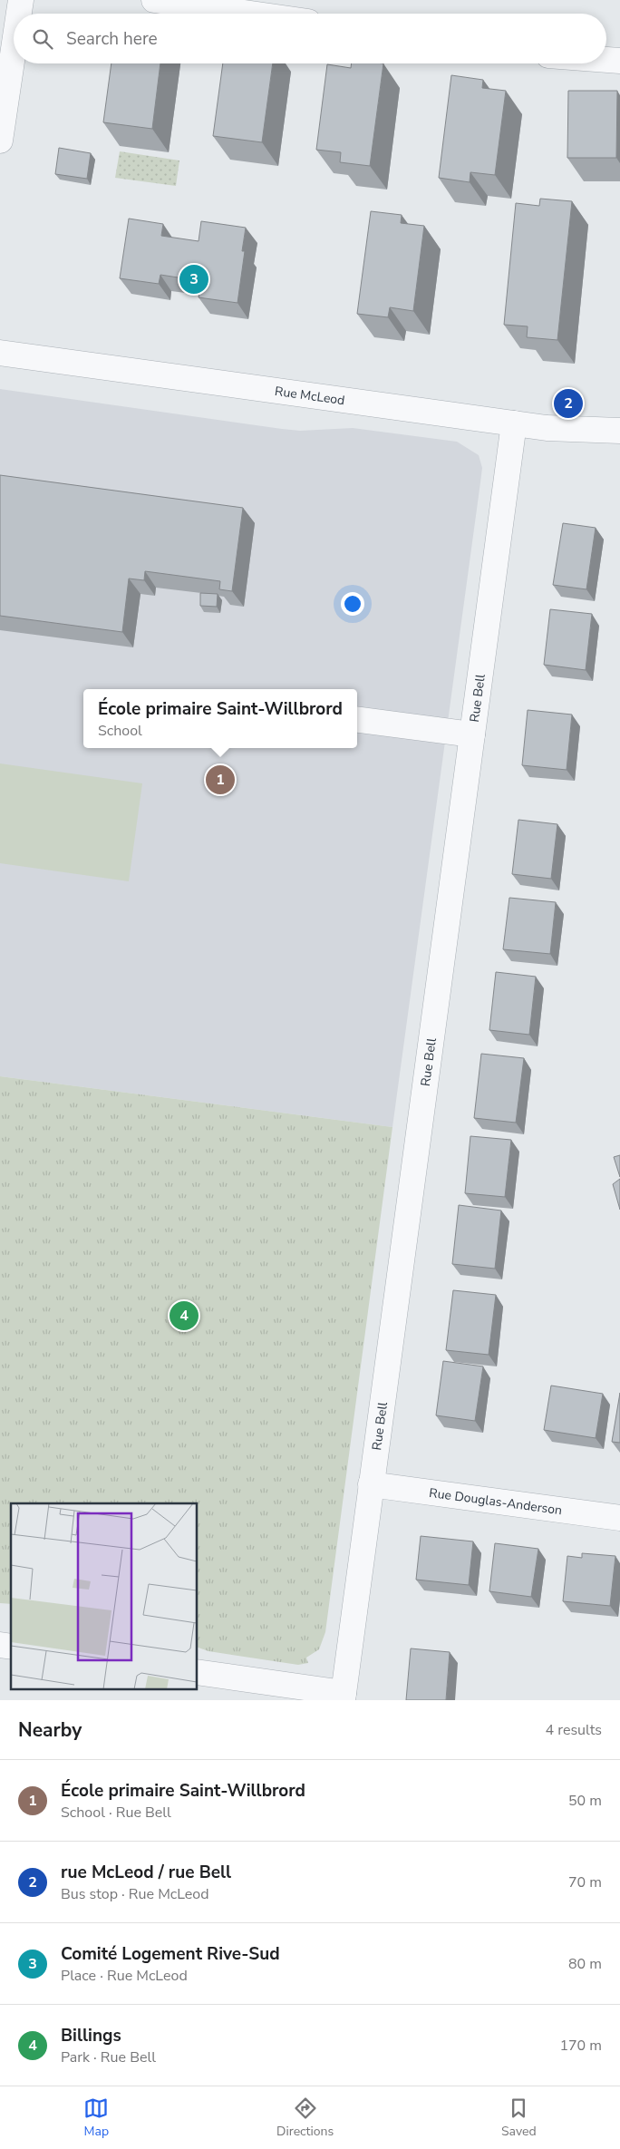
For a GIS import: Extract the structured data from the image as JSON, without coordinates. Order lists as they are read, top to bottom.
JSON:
{
  "streets": {
    "street": ["Rue McLeod", "Rue Bell", "Rue Douglas-Anderson"]
  },
  "crossings": [
    ["Rue McLeod", "Rue Bell"],
    ["Rue Bell", "Rue Douglas-Anderson"]
  ],
  "page": {
    "search": "Search here",
    "pins": [
      "3",
      "2",
      "1",
      "4"
    ],
    "popup": ["École primaire Saint-Willbrord", "School"],
    "heading": ["Nearby", "4 results"],
    "list": [
      {
        "mark": "1",
        "name": "École primaire Saint-Willbrord",
        "note": "School · Rue Bell",
        "value": "50 m"
      },
      {
        "mark": "2",
        "name": "rue McLeod / rue Bell",
        "note": "Bus stop · Rue McLeod",
        "value": "70 m"
      },
      {
        "mark": "3",
        "name": "Comité Logement Rive-Sud",
        "note": "Place · Rue McLeod",
        "value": "80 m"
      },
      {
        "mark": "4",
        "name": "Billings",
        "note": "Park · Rue Bell",
        "value": "170 m"
      }
    ],
    "nav": ["Map", "Directions", "Saved"]
  }
}
